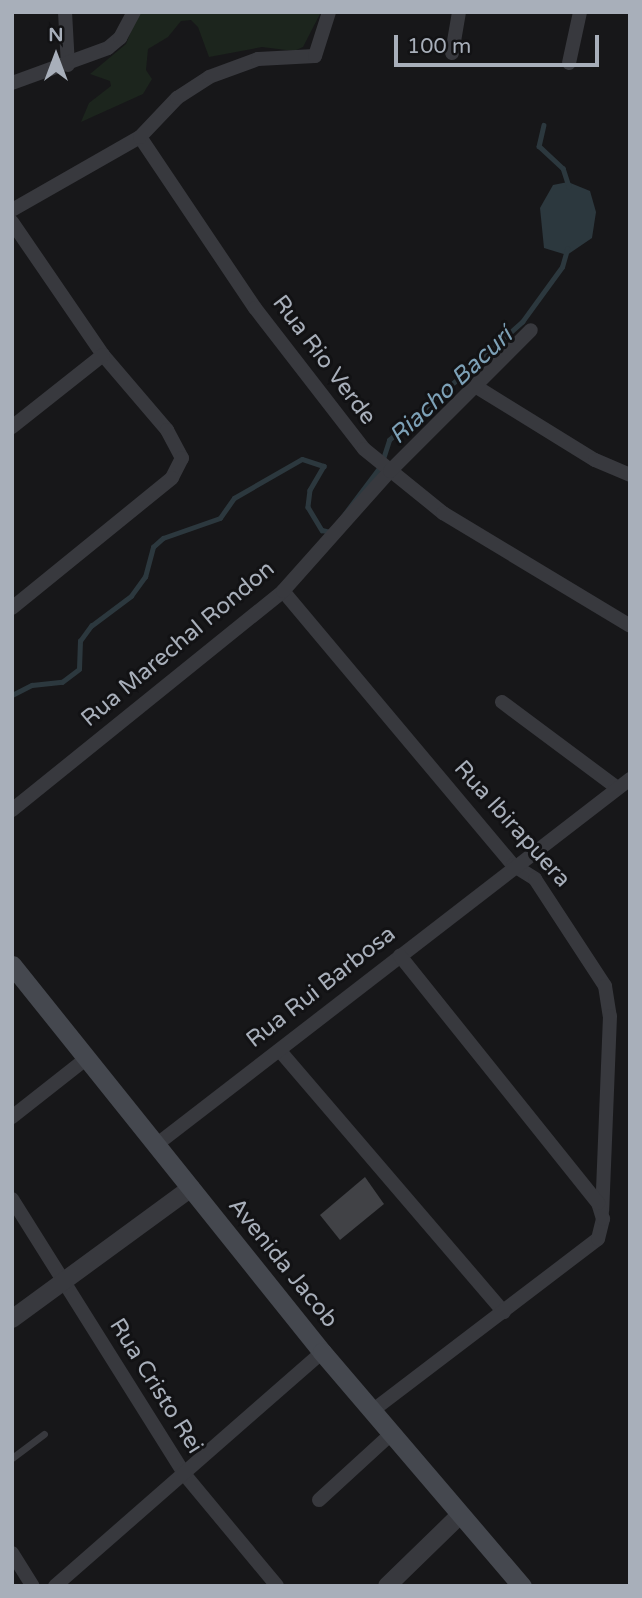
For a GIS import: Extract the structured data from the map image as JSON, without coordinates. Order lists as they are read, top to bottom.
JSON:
{
  "streets": {
    "main road": ["Avenida Jacob"],
    "street": [
      "Rua Rio Verde",
      "Rua Marechal Rondon",
      "Rua Ibirapuera",
      "Rua Rui Barbosa",
      "Rua Cristo Rei"
    ]
  },
  "crossings": [
    ["Rua Rio Verde", "Rua Marechal Rondon"],
    ["Rua Marechal Rondon", "Rua Ibirapuera"],
    ["Rua Ibirapuera", "Rua Rui Barbosa"],
    ["Rua Rui Barbosa", "Avenida Jacob"]
  ],
  "water": ["Riacho Bacurí"],
  "scale_bar": "100 m",
  "north": "top"
}
